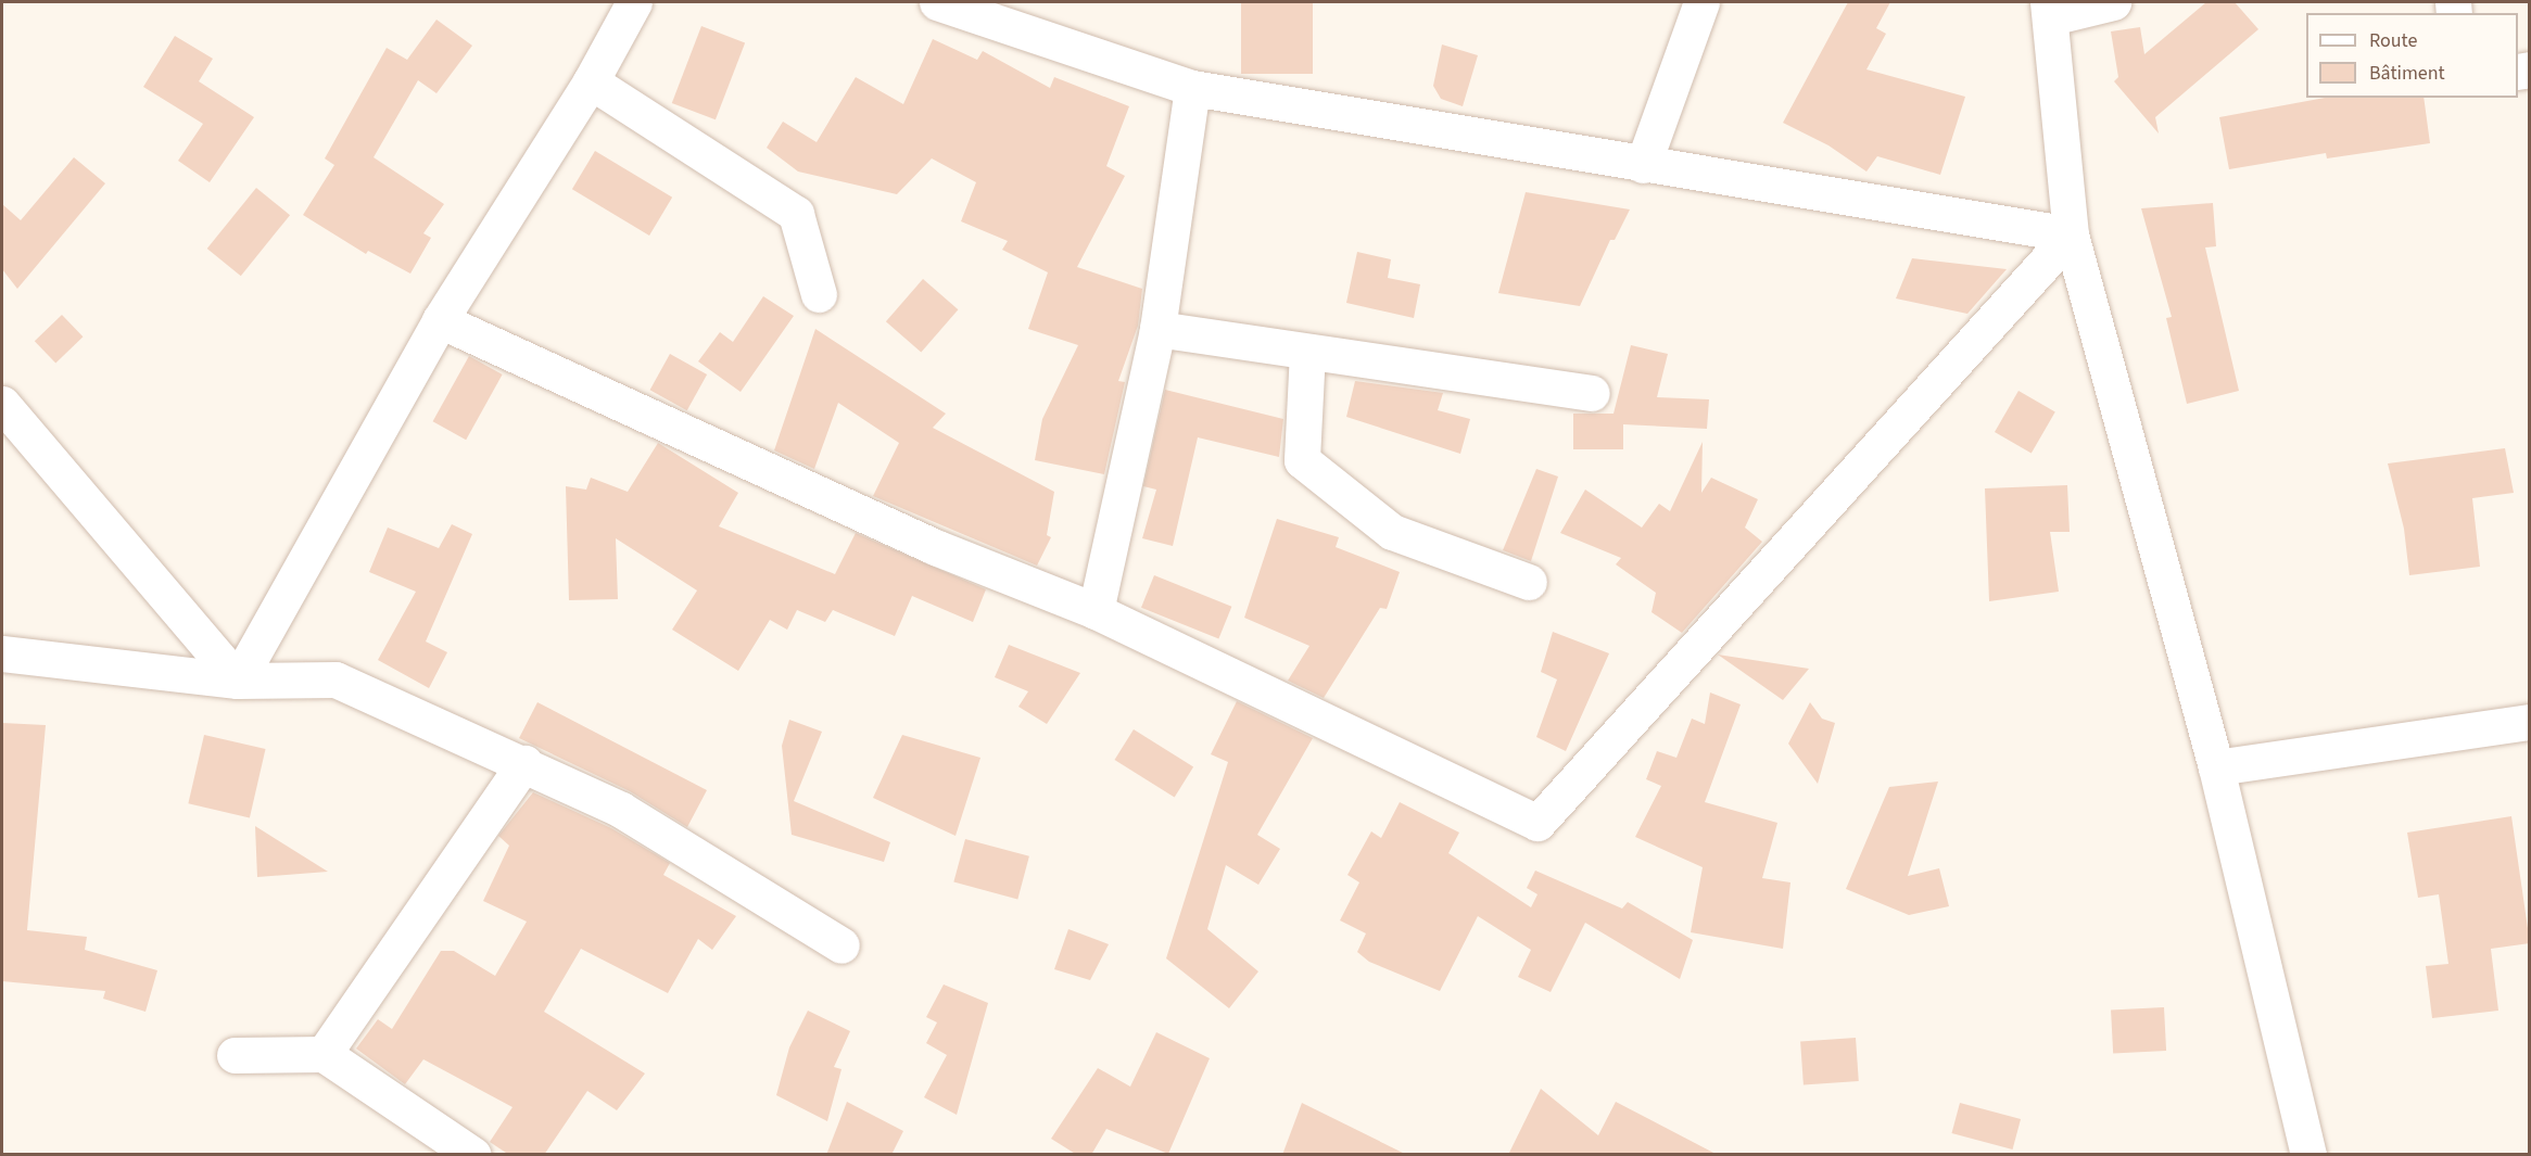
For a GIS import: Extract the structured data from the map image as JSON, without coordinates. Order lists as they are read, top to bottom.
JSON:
{
  "legend": ["Route", "Bâtiment"]
}
